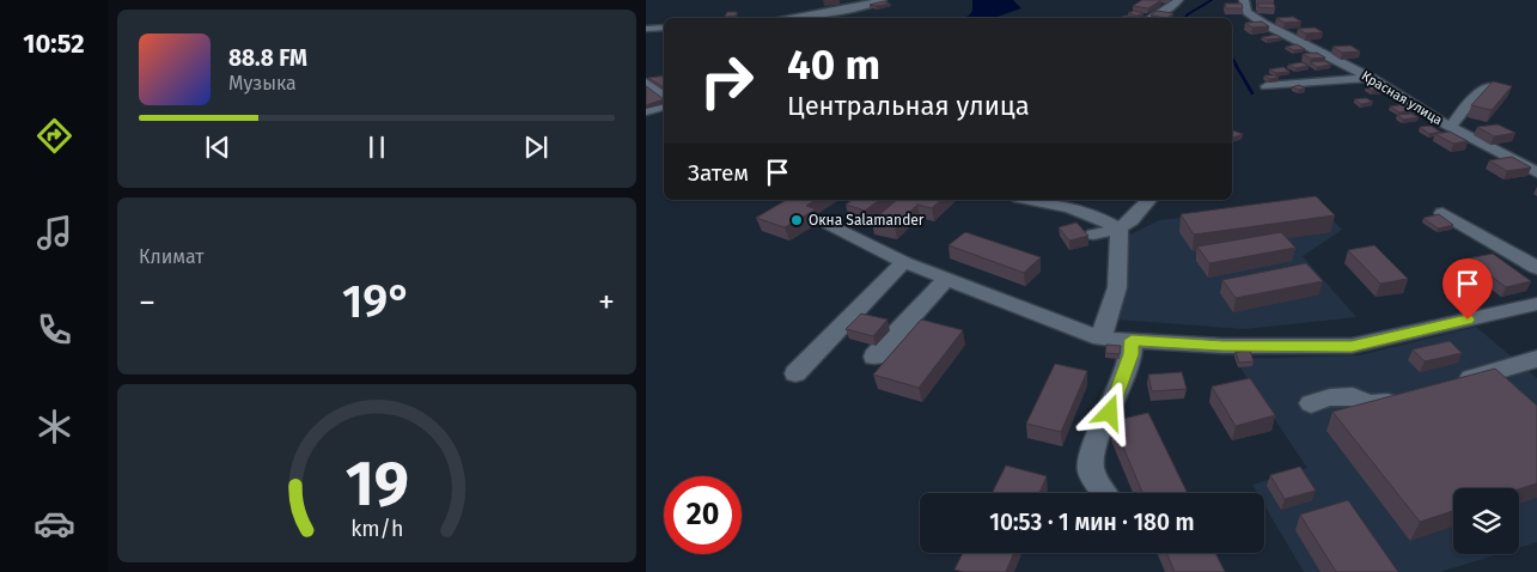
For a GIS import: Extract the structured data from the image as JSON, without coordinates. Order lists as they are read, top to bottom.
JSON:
{
  "streets": {
    "street": ["Красная улица"]
  },
  "places": ["Окна Salamander"],
  "page": {
    "tabs": "10:52",
    "turn": ["40 m", "Центральная улица"],
    "song": ["88.8 FM", "Музыка"],
    "then": "Затем",
    "tile": "Климат",
    "heat": ["−", "19°", "+"],
    "limit": "20",
    "trip": "10:53 · 1 мин · 180 m",
    "gauge": ["19", "km/h"]
  }
}
